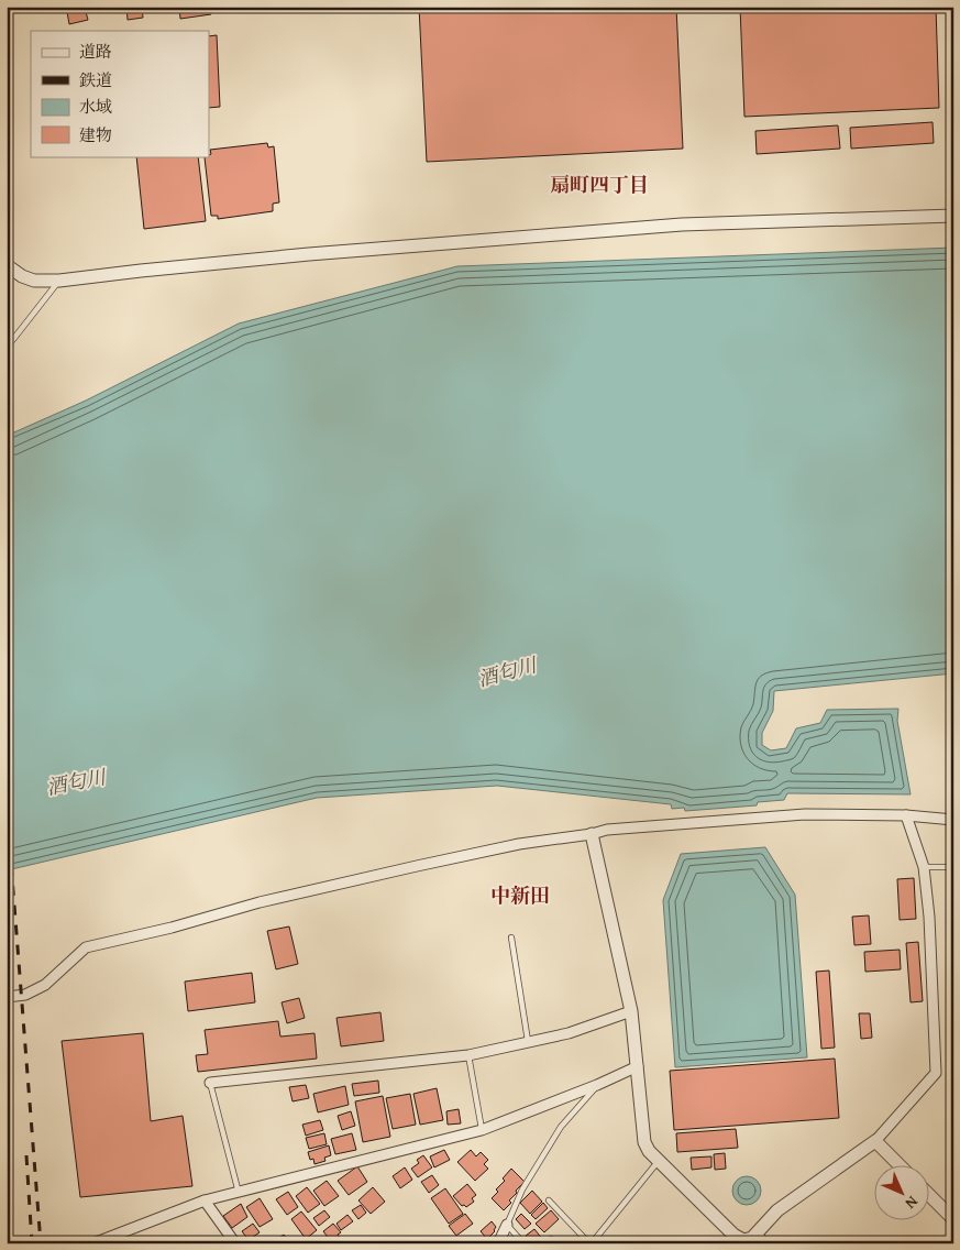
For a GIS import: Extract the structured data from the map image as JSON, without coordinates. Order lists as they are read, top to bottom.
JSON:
{
  "districts": ["扇町四丁目", "中新田"],
  "water": ["酒匂川"],
  "legend": [
    "道路",
    "鉄道",
    "水域",
    "建物"
  ],
  "north": "bottom right"
}
